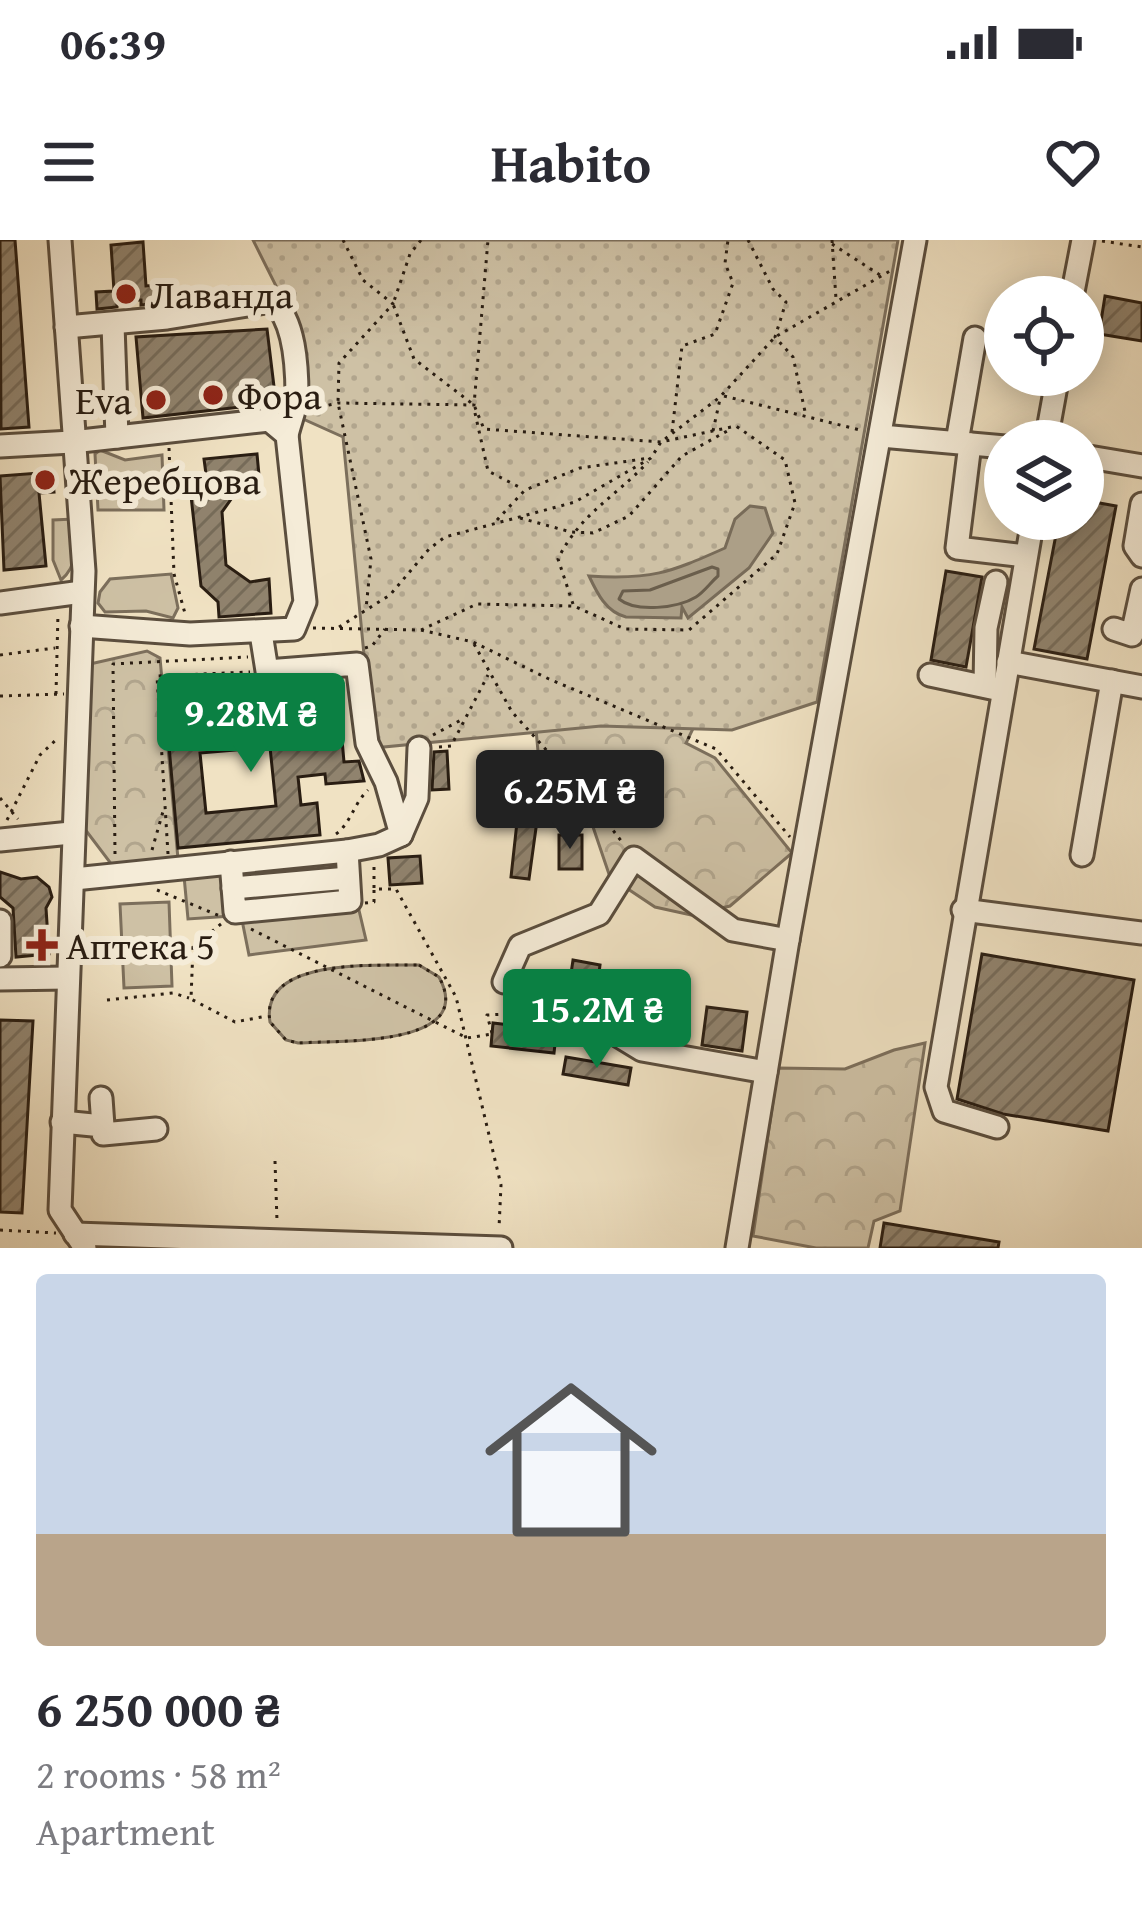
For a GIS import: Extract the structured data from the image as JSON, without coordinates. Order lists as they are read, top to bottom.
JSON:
{
  "places": {
    "other": [
      "Лаванда",
      "Фора",
      "Eva",
      "Жеребцова"
    ],
    "health": ["Аптека 5"]
  },
  "page": {
    "status": "06:39",
    "header": "Habito",
    "price": ["9.28M ₴", "6.25M ₴", "15.2M ₴"],
    "list": [
      {
        "name": "6 250 000 ₴",
        "note": "2 rooms · 58 m² · Apartment"
      }
    ]
  }
}
